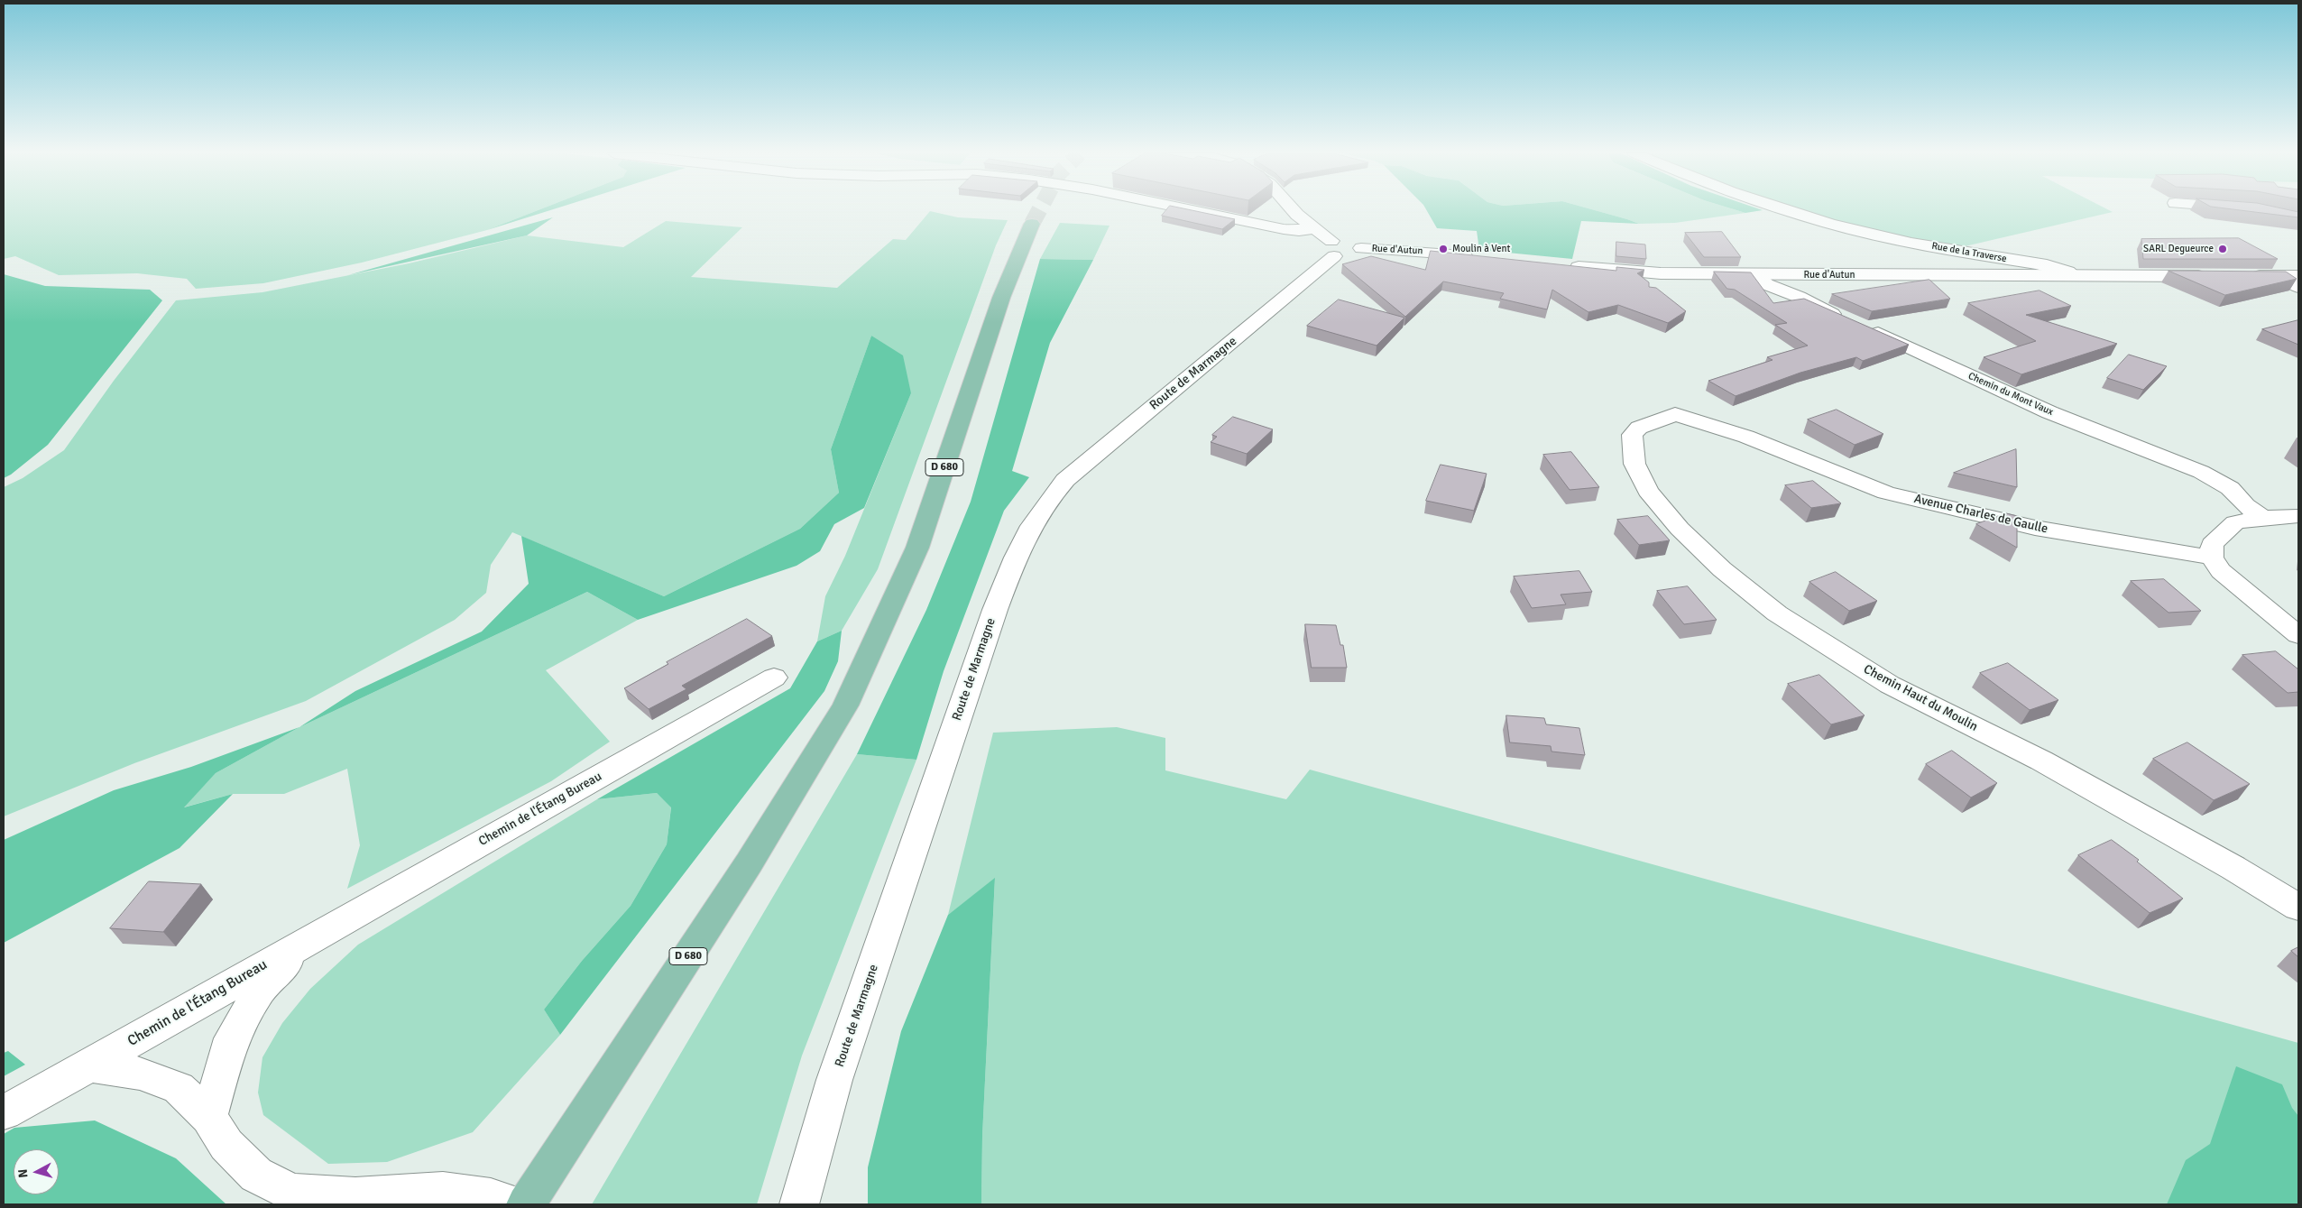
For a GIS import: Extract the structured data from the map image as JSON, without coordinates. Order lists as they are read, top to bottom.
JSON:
{
  "streets": {
    "main road": ["D 680"],
    "street": [
      "Rue d'Autun",
      "Rue de la Traverse",
      "Route de Marmagne",
      "Chemin du Mont Vaux",
      "Avenue Charles de Gaulle",
      "Chemin Haut du Moulin",
      "Chemin de l'Étang Bureau"
    ]
  },
  "crossings": [
    ["Rue d'Autun", "Rue de la Traverse"],
    ["Rue d'Autun", "Route de Marmagne"],
    ["Rue d'Autun", "Chemin du Mont Vaux"],
    ["Avenue Charles de Gaulle", "Chemin Haut du Moulin"]
  ],
  "places": ["Moulin à Vent", "SARL Degueurce"],
  "north": "left"
}
